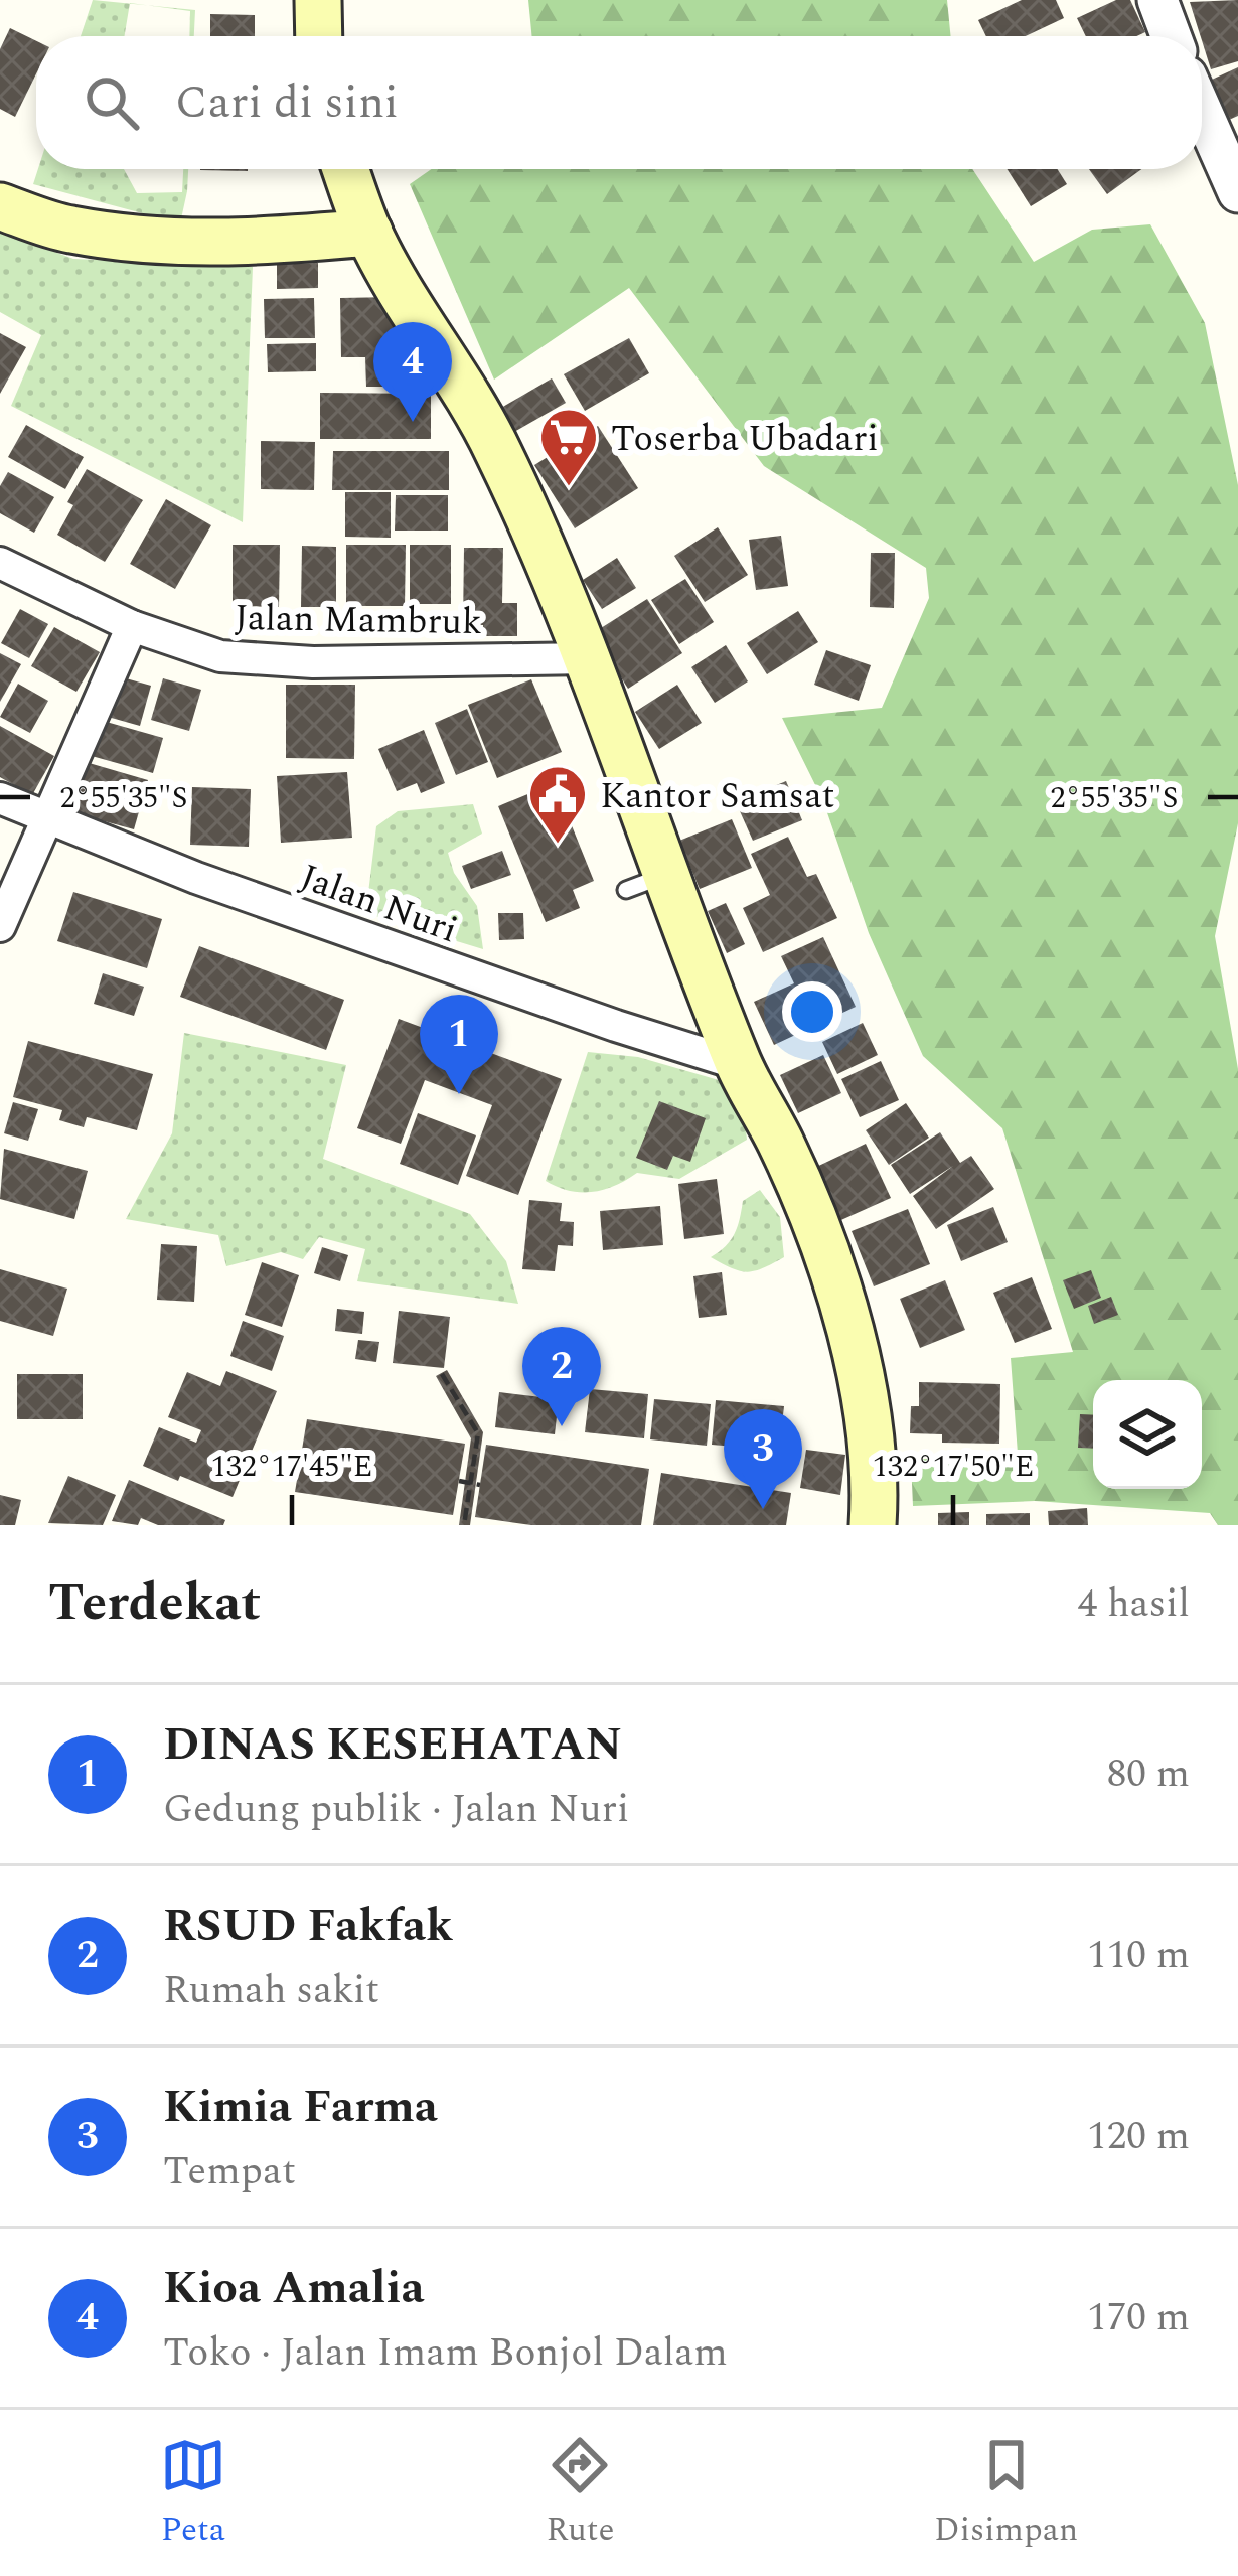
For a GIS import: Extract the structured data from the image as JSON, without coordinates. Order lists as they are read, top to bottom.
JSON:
{
  "streets": {
    "street": ["Jalan Mambruk", "Jalan Nuri"]
  },
  "places": {
    "supermarket": ["Toserba Ubadari"],
    "public building": ["Kantor Samsat"]
  },
  "page": {
    "search": "Cari di sini",
    "pins": [
      "4",
      "1",
      "2",
      "3"
    ],
    "heading": ["Terdekat", "4 hasil"],
    "list": [
      {
        "mark": "1",
        "name": "DINAS KESEHATAN",
        "note": "Gedung publik · Jalan Nuri",
        "value": "80 m"
      },
      {
        "mark": "2",
        "name": "RSUD Fakfak",
        "note": "Rumah sakit",
        "value": "110 m"
      },
      {
        "mark": "3",
        "name": "Kimia Farma",
        "note": "Tempat",
        "value": "120 m"
      },
      {
        "mark": "4",
        "name": "Kioa Amalia",
        "note": "Toko · Jalan Imam Bonjol Dalam",
        "value": "170 m"
      }
    ],
    "nav": ["Peta", "Rute", "Disimpan"]
  },
  "coordinates": ["2°55'35\"S", "132°17'45\"E", "132°17'50\"E"]
}
